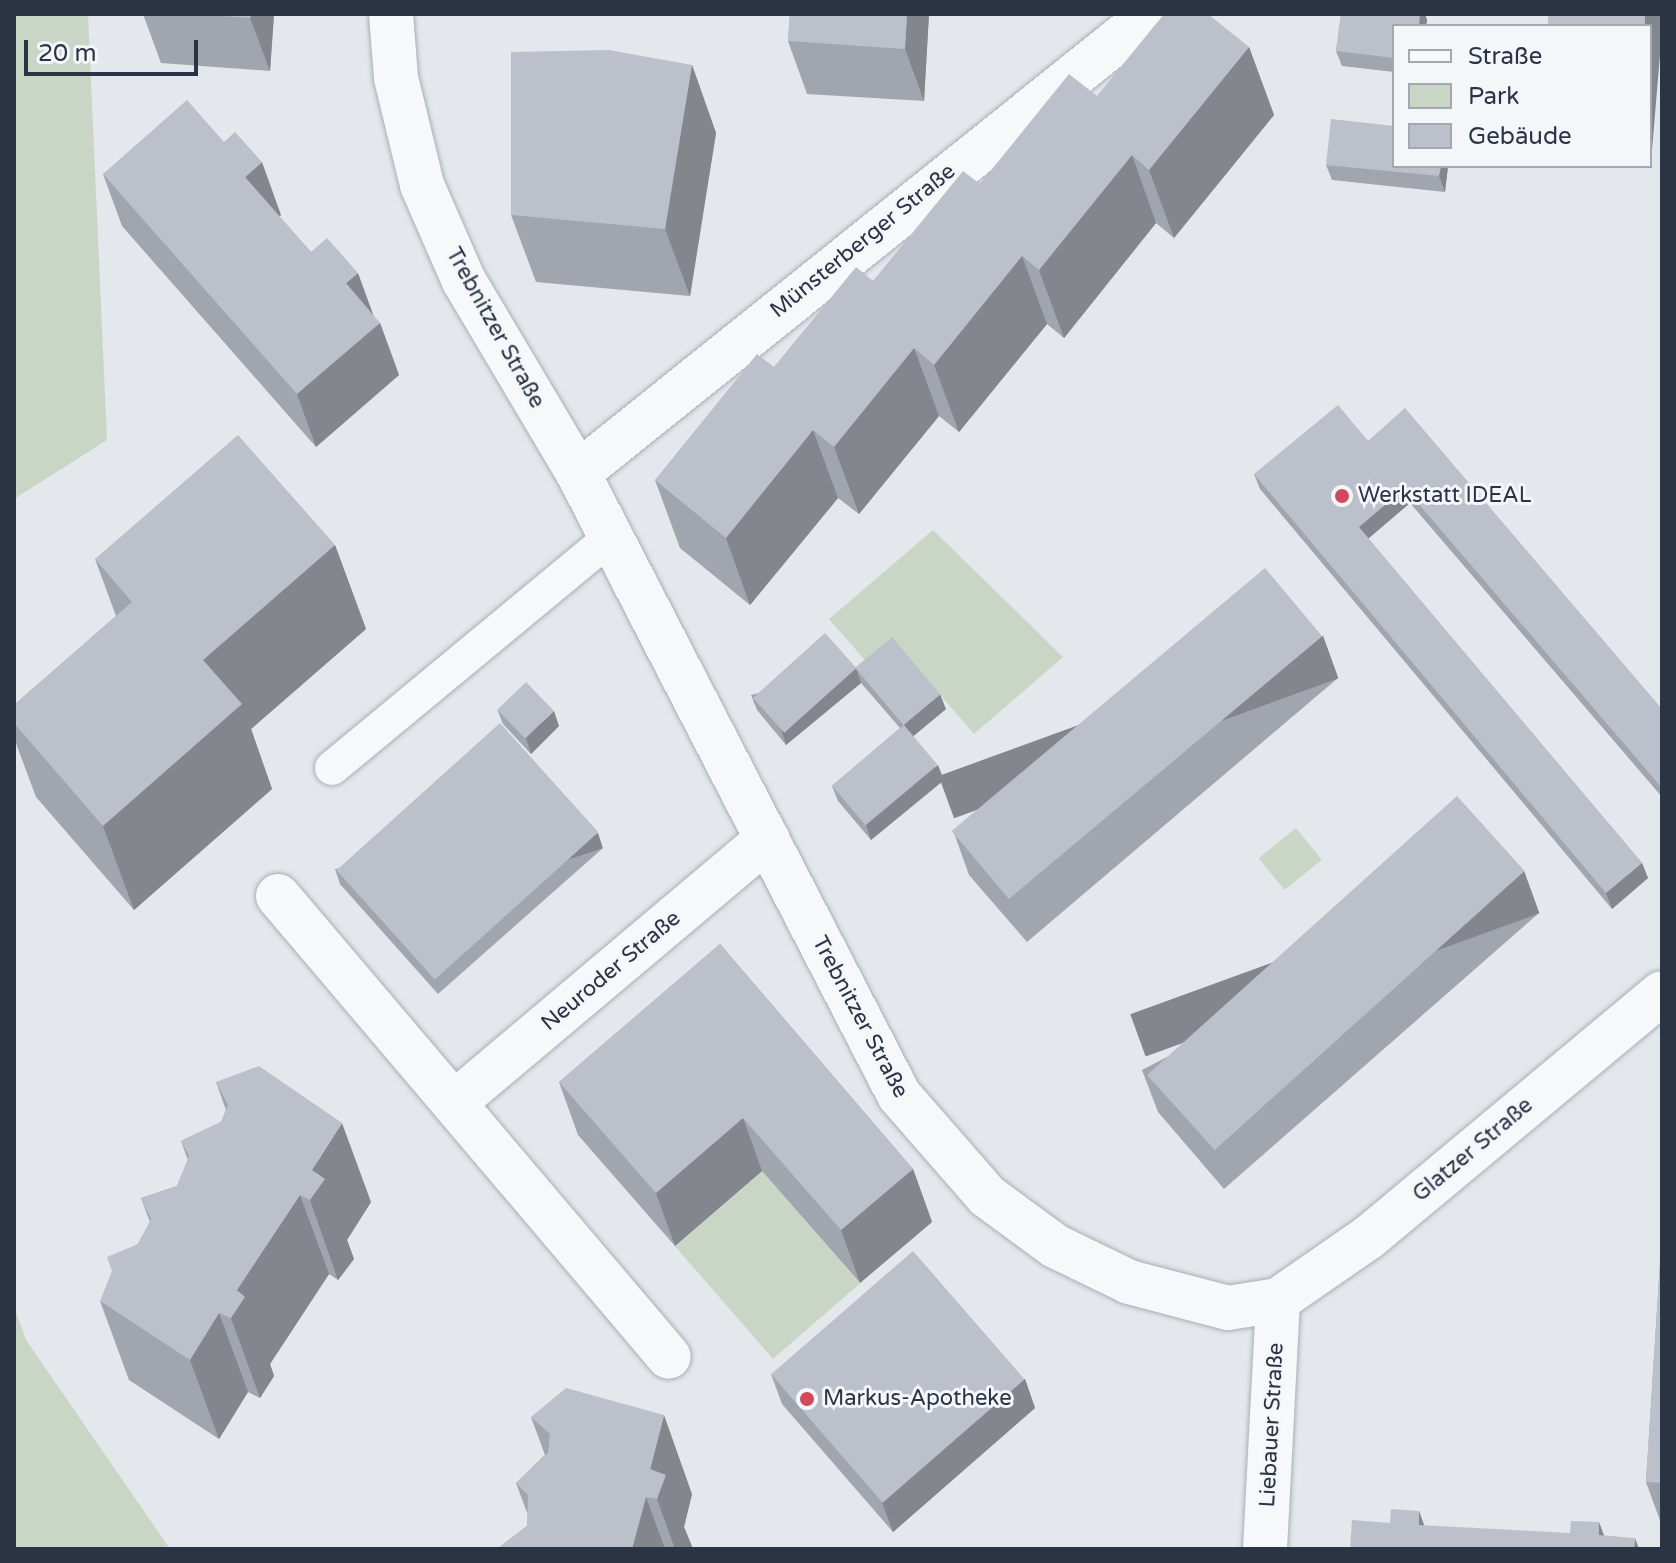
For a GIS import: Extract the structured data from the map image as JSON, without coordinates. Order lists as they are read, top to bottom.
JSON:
{
  "streets": {
    "street": [
      "Münsterberger Straße",
      "Trebnitzer Straße",
      "Neuroder Straße",
      "Glatzer Straße",
      "Liebauer Straße"
    ]
  },
  "crossings": [
    ["Münsterberger Straße", "Trebnitzer Straße"],
    ["Trebnitzer Straße", "Neuroder Straße"],
    ["Trebnitzer Straße", "Glatzer Straße"],
    ["Trebnitzer Straße", "Liebauer Straße"],
    ["Glatzer Straße", "Liebauer Straße"]
  ],
  "places": ["Werkstatt IDEAL", "Markus-Apotheke"],
  "legend": ["Straße", "Park", "Gebäude"],
  "scale_bar": "20 m"
}
